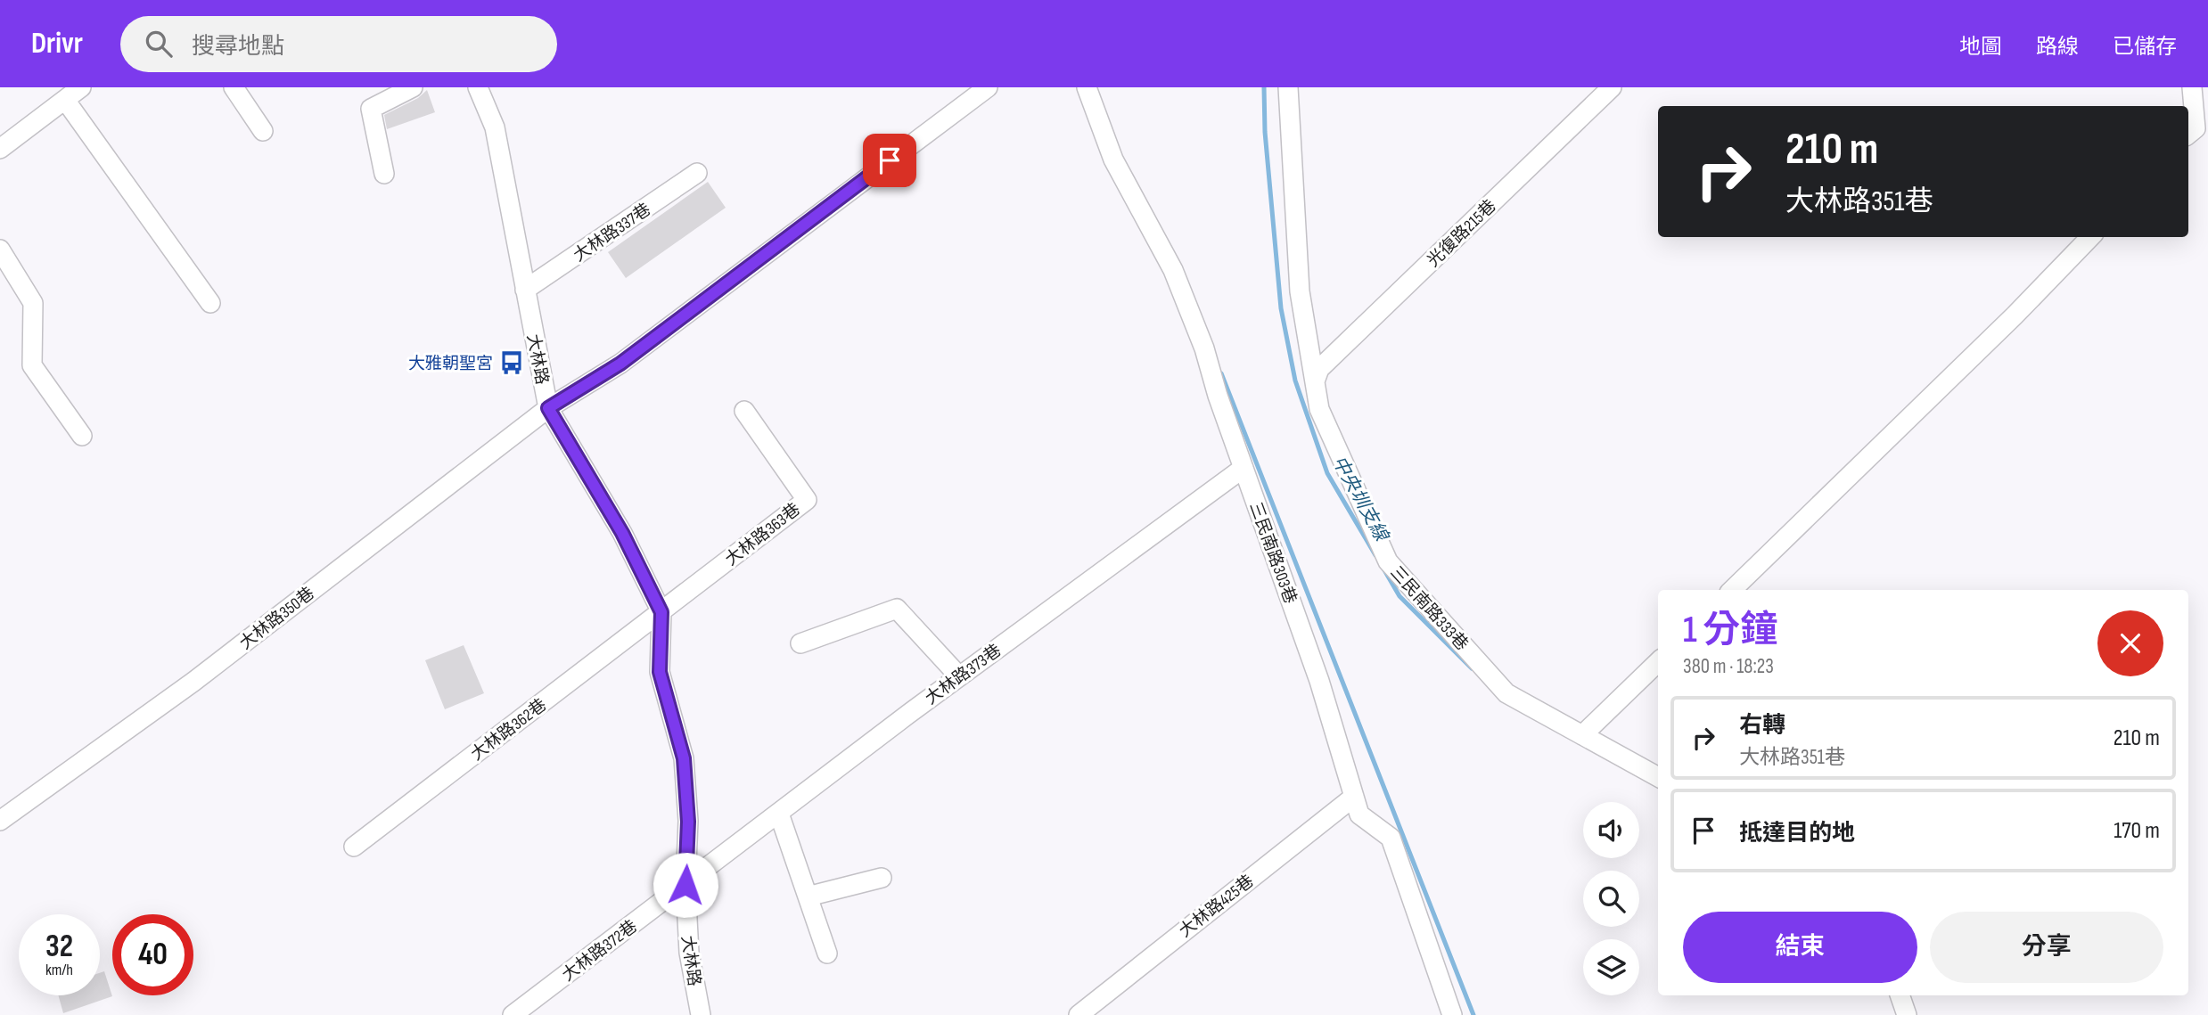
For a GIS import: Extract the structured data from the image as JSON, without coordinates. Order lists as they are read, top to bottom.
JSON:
{
  "streets": {
    "street": [
      "大林路337巷",
      "光復路215巷",
      "大林路",
      "大林路363巷",
      "三民南路303巷",
      "三民南路333巷",
      "大林路350巷",
      "大林路373巷",
      "大林路362巷",
      "大林路425巷",
      "大林路372巷"
    ]
  },
  "crossings": [
    ["大林路337巷", "大林路"],
    ["光復路215巷", "三民南路333巷"],
    ["大林路", "大林路363巷"],
    ["大林路", "大林路350巷"],
    ["大林路", "大林路373巷"],
    ["大林路", "大林路362巷"],
    ["大林路", "大林路372巷"],
    ["大林路363巷", "大林路362巷"],
    ["三民南路303巷", "大林路373巷"],
    ["三民南路303巷", "大林路425巷"],
    ["大林路373巷", "大林路372巷"]
  ],
  "water": ["中央圳支線"],
  "places": {
    "bus stop": ["大雅朝聖宮"]
  },
  "page": {
    "header": "Drivr",
    "search": "搜尋地點",
    "nav": ["地圖", "路線", "已儲存"],
    "turn": ["210 m", "大林路351巷"],
    "heading": ["1 分鐘", "380 m · 18:23"],
    "list": [
      {
        "name": "右轉",
        "note": "大林路351巷",
        "value": "210 m"
      },
      {
        "name": "抵達目的地",
        "value": "170 m"
      }
    ],
    "buttons": ["結束", "分享"],
    "speed": "32 km/h",
    "limit": "40"
  }
}
